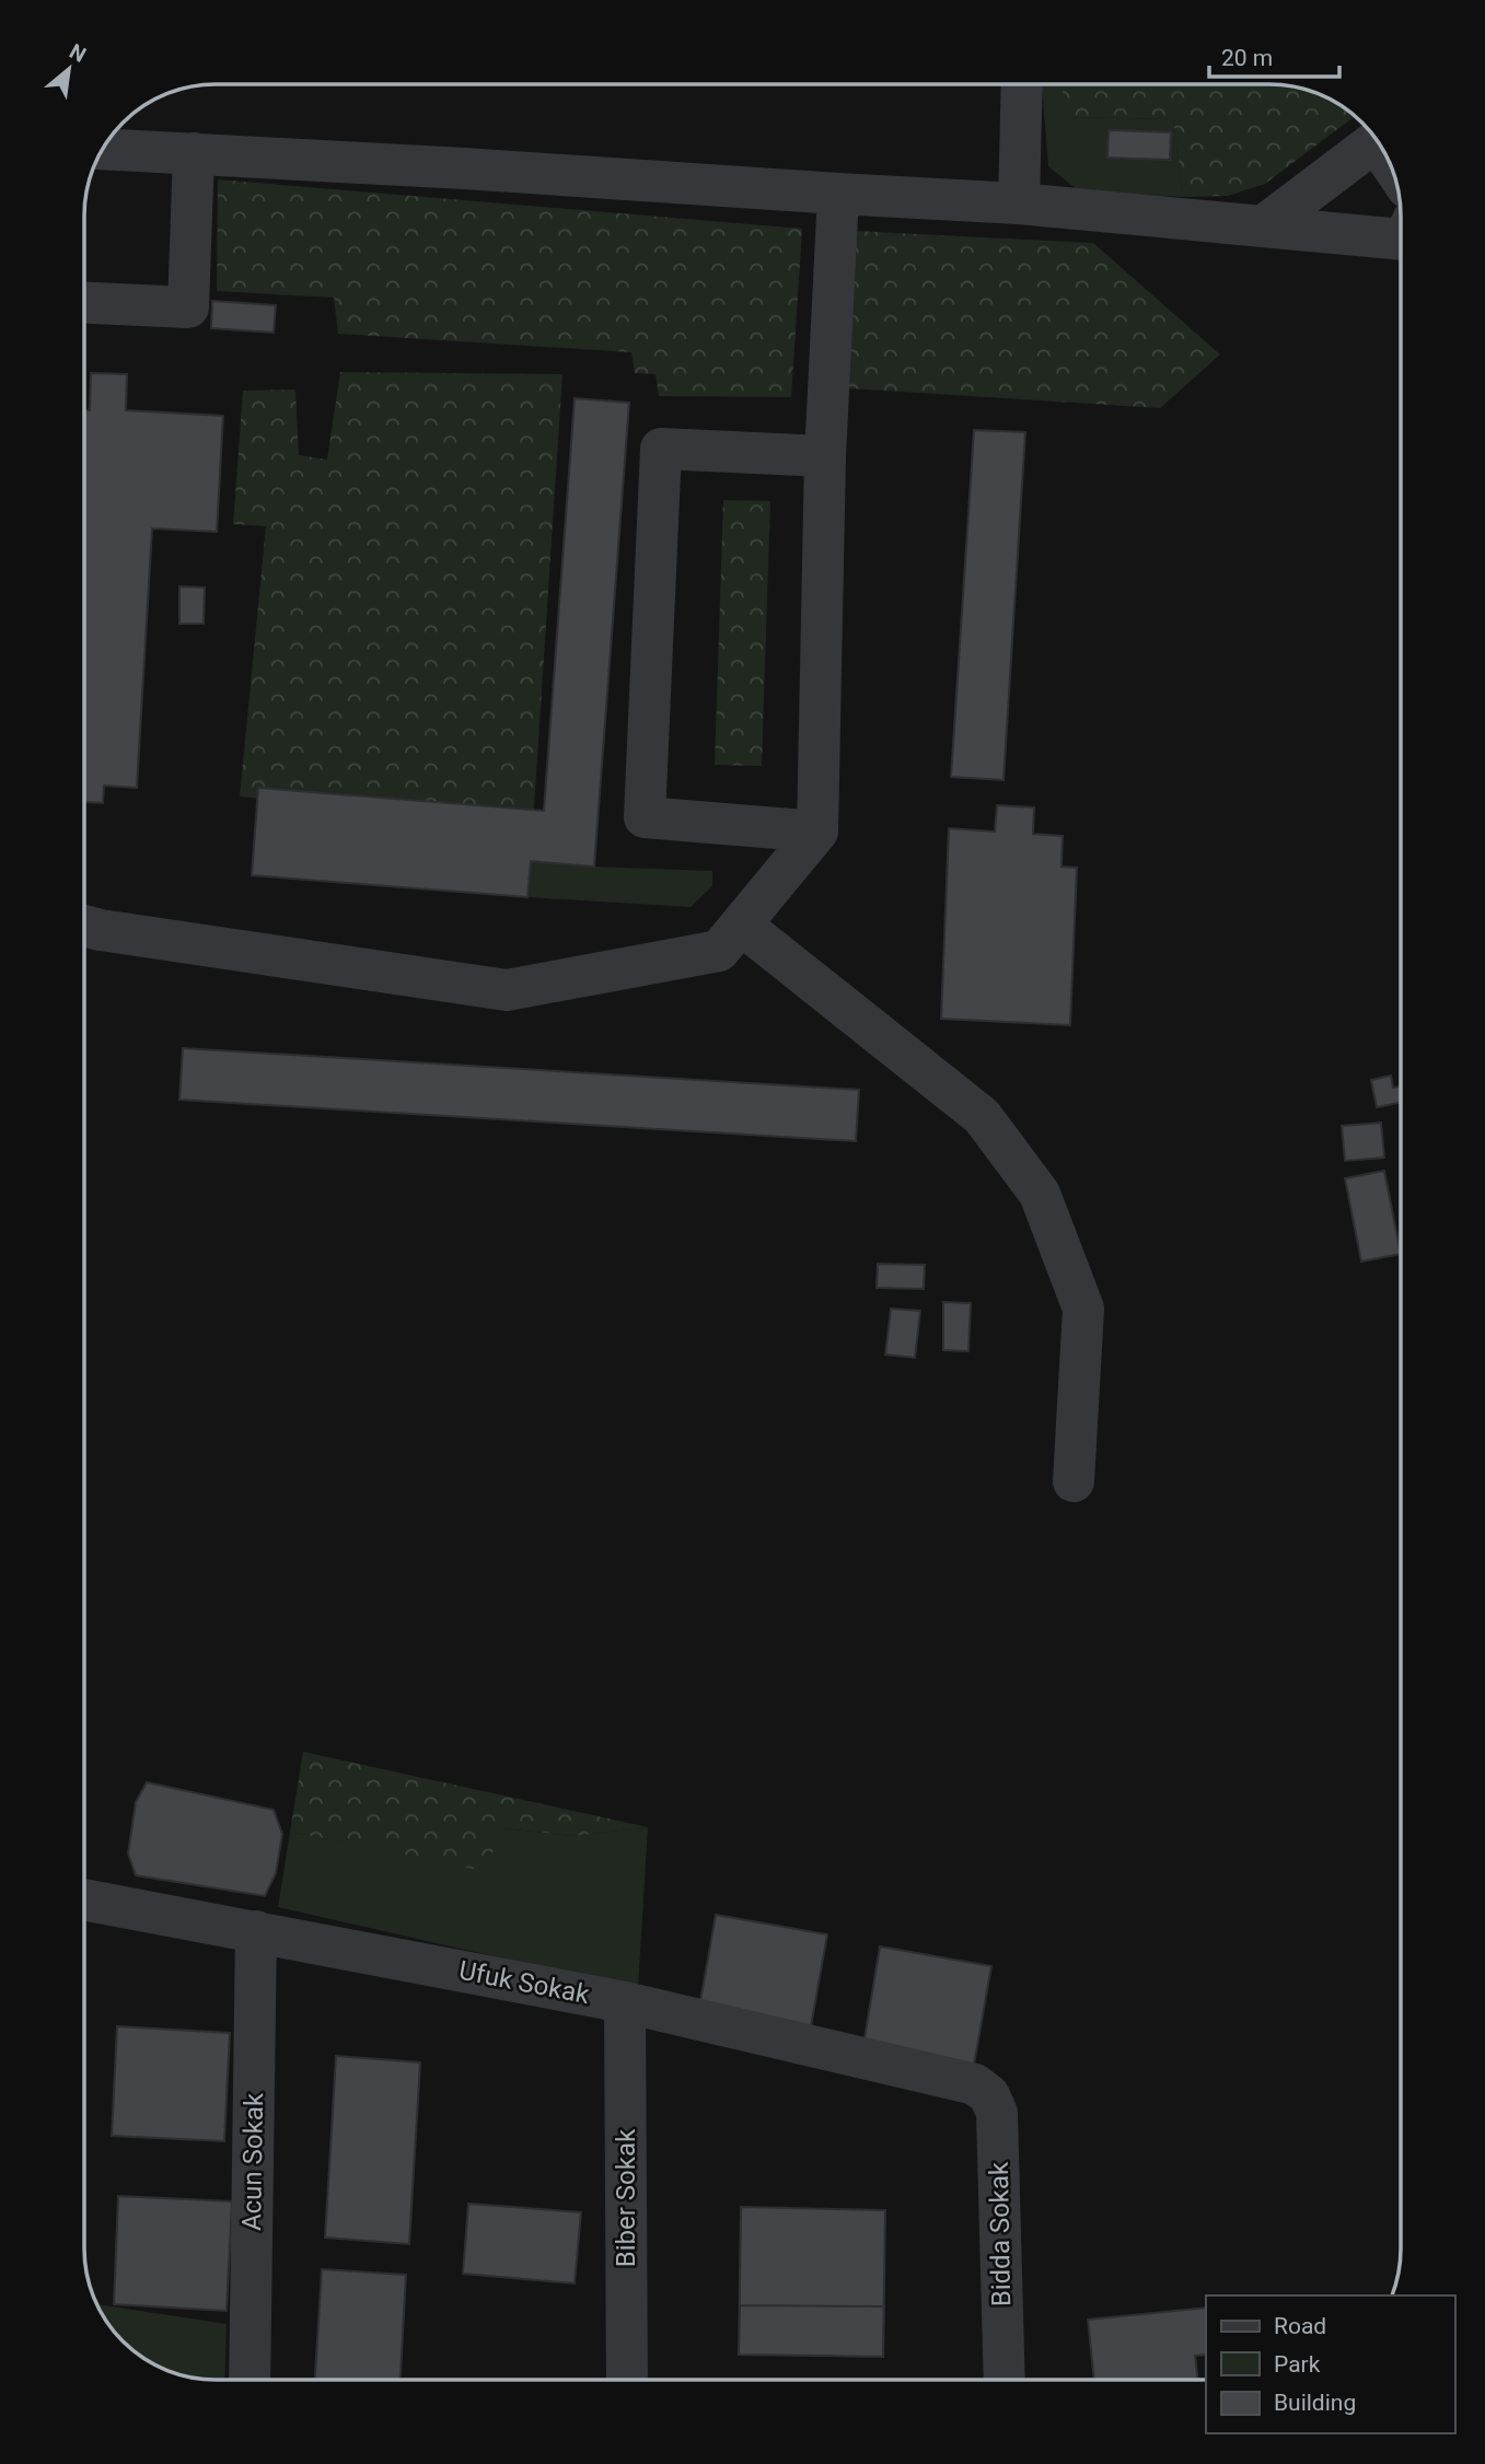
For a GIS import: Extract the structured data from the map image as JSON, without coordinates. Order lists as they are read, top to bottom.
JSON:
{
  "streets": {
    "street": [
      "Ufuk Sokak",
      "Acun Sokak",
      "Biber Sokak",
      "Bidda Sokak"
    ]
  },
  "crossings": [
    ["Ufuk Sokak", "Acun Sokak"],
    ["Ufuk Sokak", "Biber Sokak"],
    ["Ufuk Sokak", "Bidda Sokak"]
  ],
  "legend": ["Road", "Park", "Building"],
  "scale_bar": "20 m",
  "north": "top right"
}
